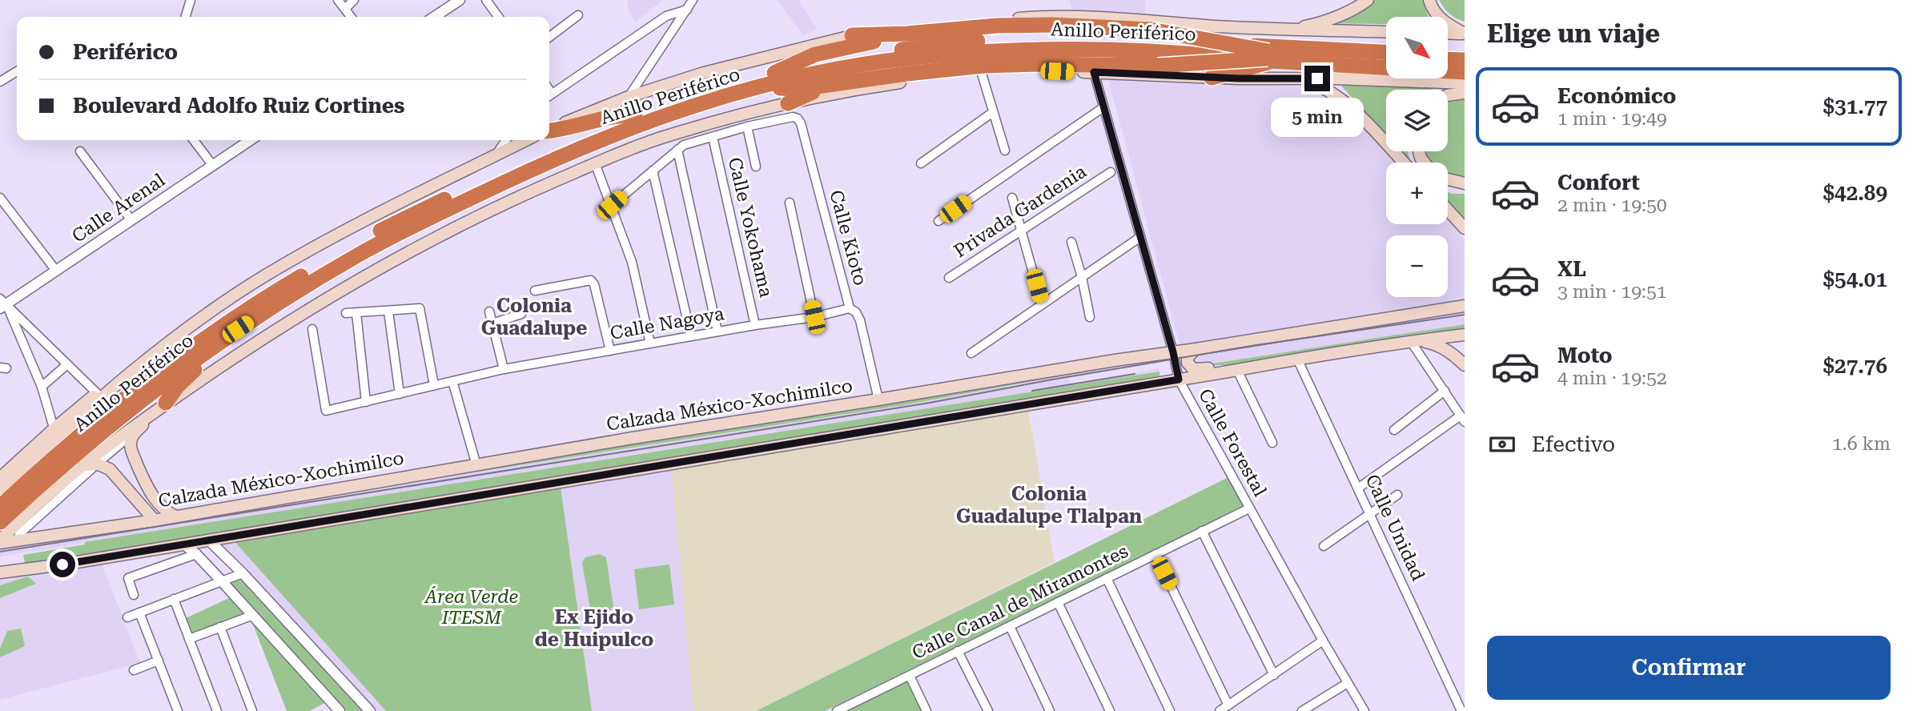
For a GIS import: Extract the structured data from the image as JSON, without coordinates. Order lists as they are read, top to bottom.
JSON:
{
  "streets": {
    "highway": ["Anillo Periférico"],
    "main road": ["Calzada México-Xochimilco"],
    "street": [
      "Calle Arenal",
      "Privada Gardenia",
      "Calle Yokohama",
      "Calle Kioto",
      "Calle Nagoya",
      "Calle Forestal",
      "Calle Unidad",
      "Calle Canal de Miramontes"
    ]
  },
  "crossings": [
    ["Calle Yokohama", "Calle Nagoya"],
    ["Calle Kioto", "Calle Nagoya"],
    ["Calle Kioto", "Calzada México-Xochimilco"],
    ["Calzada México-Xochimilco", "Calle Forestal"],
    ["Calle Forestal", "Calle Canal de Miramontes"]
  ],
  "districts": ["Colonia Guadalupe", "Colonia Guadalupe Tlalpan", "Ex Ejido de Huipulco"],
  "parks": ["Área Verde ITESM"],
  "north": "bottom right",
  "page": {
    "heading": "Elige un viaje",
    "map_buttons": ["+", "−"],
    "banner": ["Periférico", "Boulevard Adolfo Ruiz Cortines"],
    "list": [
      {
        "name": "Económico",
        "note": "1 min · 19:49",
        "value": "$31.77"
      },
      {
        "name": "Confort",
        "note": "2 min · 19:50",
        "value": "$42.89"
      },
      {
        "name": "XL",
        "note": "3 min · 19:51",
        "value": "$54.01"
      },
      {
        "name": "Moto",
        "note": "4 min · 19:52",
        "value": "$27.76"
      }
    ],
    "bubble": "5 min",
    "pay": ["Efectivo", "1.6 km"],
    "buttons": "Confirmar"
  }
}
